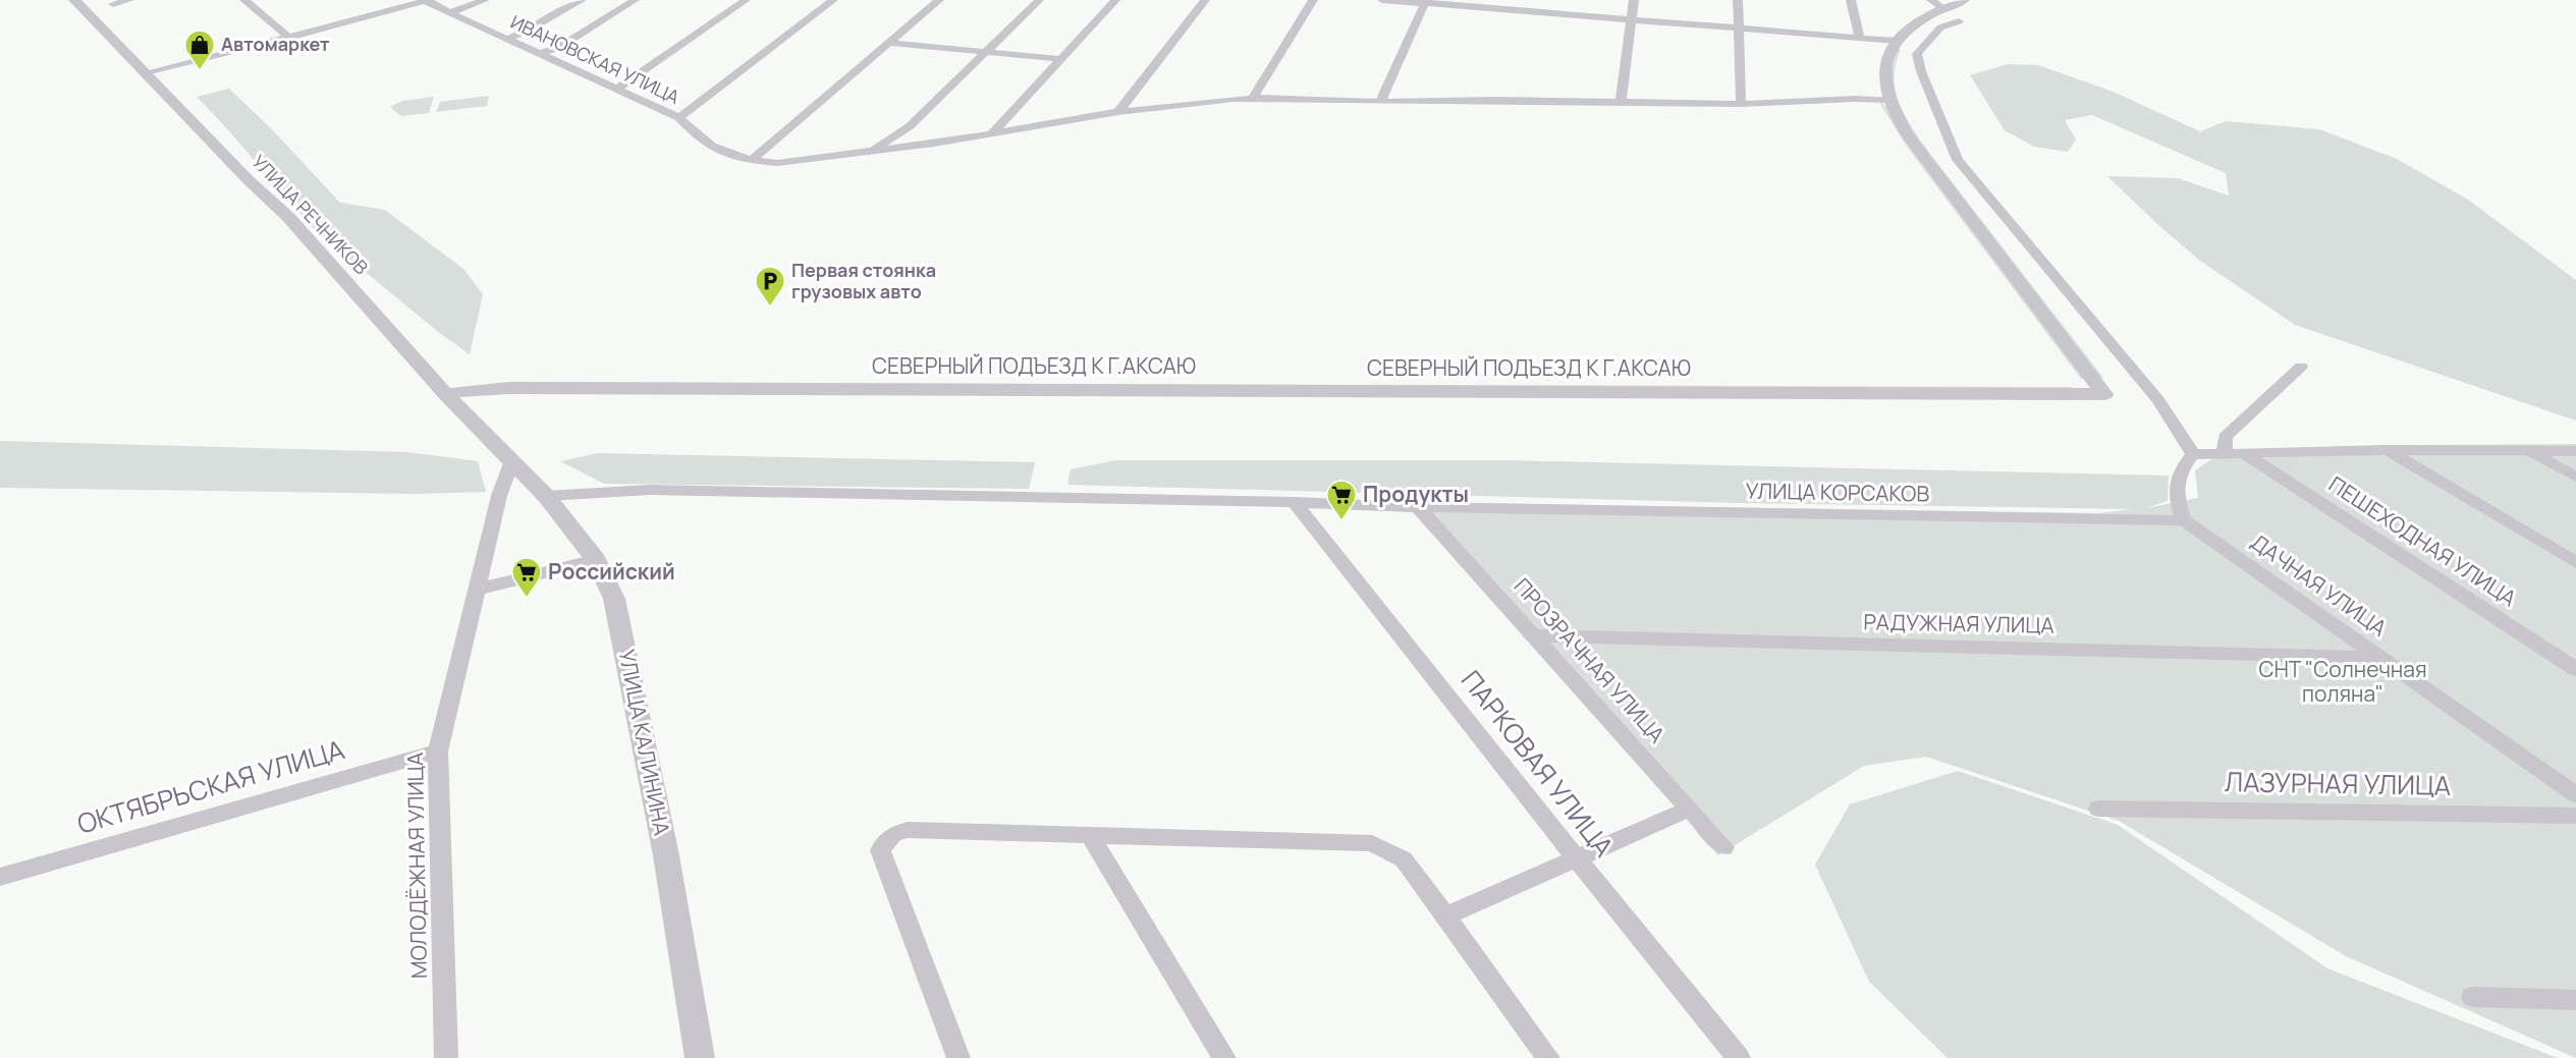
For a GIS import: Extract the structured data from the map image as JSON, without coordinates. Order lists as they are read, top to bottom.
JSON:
{
  "streets": {
    "street": [
      "ИВАНОВСКАЯ УЛИЦА",
      "УЛИЦА РЕЧНИКОВ",
      "СЕВЕРНЫЙ ПОДЪЕЗД К Г.АКСАЮ",
      "УЛИЦА КОРСАКОВ",
      "ПЕШЕХОДНАЯ УЛИЦА",
      "ДАЧНАЯ УЛИЦА",
      "РАДУЖНАЯ УЛИЦА",
      "ПРОЗРАЧНАЯ УЛИЦА",
      "УЛИЦА КАЛИНИНА",
      "ПАРКОВАЯ УЛИЦА",
      "ЛАЗУРНАЯ УЛИЦА",
      "ОКТЯБРЬСКАЯ УЛИЦА",
      "МОЛОДЁЖНАЯ УЛИЦА"
    ]
  },
  "crossings": [
    ["ИВАНОВСКАЯ УЛИЦА", "СЕВЕРНЫЙ ПОДЪЕЗД К Г.АКСАЮ"],
    ["УЛИЦА РЕЧНИКОВ", "СЕВЕРНЫЙ ПОДЪЕЗД К Г.АКСАЮ"],
    ["УЛИЦА РЕЧНИКОВ", "УЛИЦА КАЛИНИНА"],
    ["УЛИЦА РЕЧНИКОВ", "МОЛОДЁЖНАЯ УЛИЦА"],
    ["УЛИЦА КОРСАКОВ", "ДАЧНАЯ УЛИЦА"],
    ["УЛИЦА КОРСАКОВ", "ПРОЗРАЧНАЯ УЛИЦА"],
    ["УЛИЦА КОРСАКОВ", "УЛИЦА КАЛИНИНА"],
    ["УЛИЦА КОРСАКОВ", "ПАРКОВАЯ УЛИЦА"],
    ["ДАЧНАЯ УЛИЦА", "РАДУЖНАЯ УЛИЦА"],
    ["РАДУЖНАЯ УЛИЦА", "ПРОЗРАЧНАЯ УЛИЦА"],
    ["УЛИЦА КАЛИНИНА", "МОЛОДЁЖНАЯ УЛИЦА"],
    ["ОКТЯБРЬСКАЯ УЛИЦА", "МОЛОДЁЖНАЯ УЛИЦА"]
  ],
  "parks": ["СНТ \"Солнечная поляна\""],
  "places": {
    "shop": ["Автомаркет"],
    "parking": ["Первая стоянка грузовых авто"],
    "supermarket": ["Продукты", "Российский"]
  }
}
